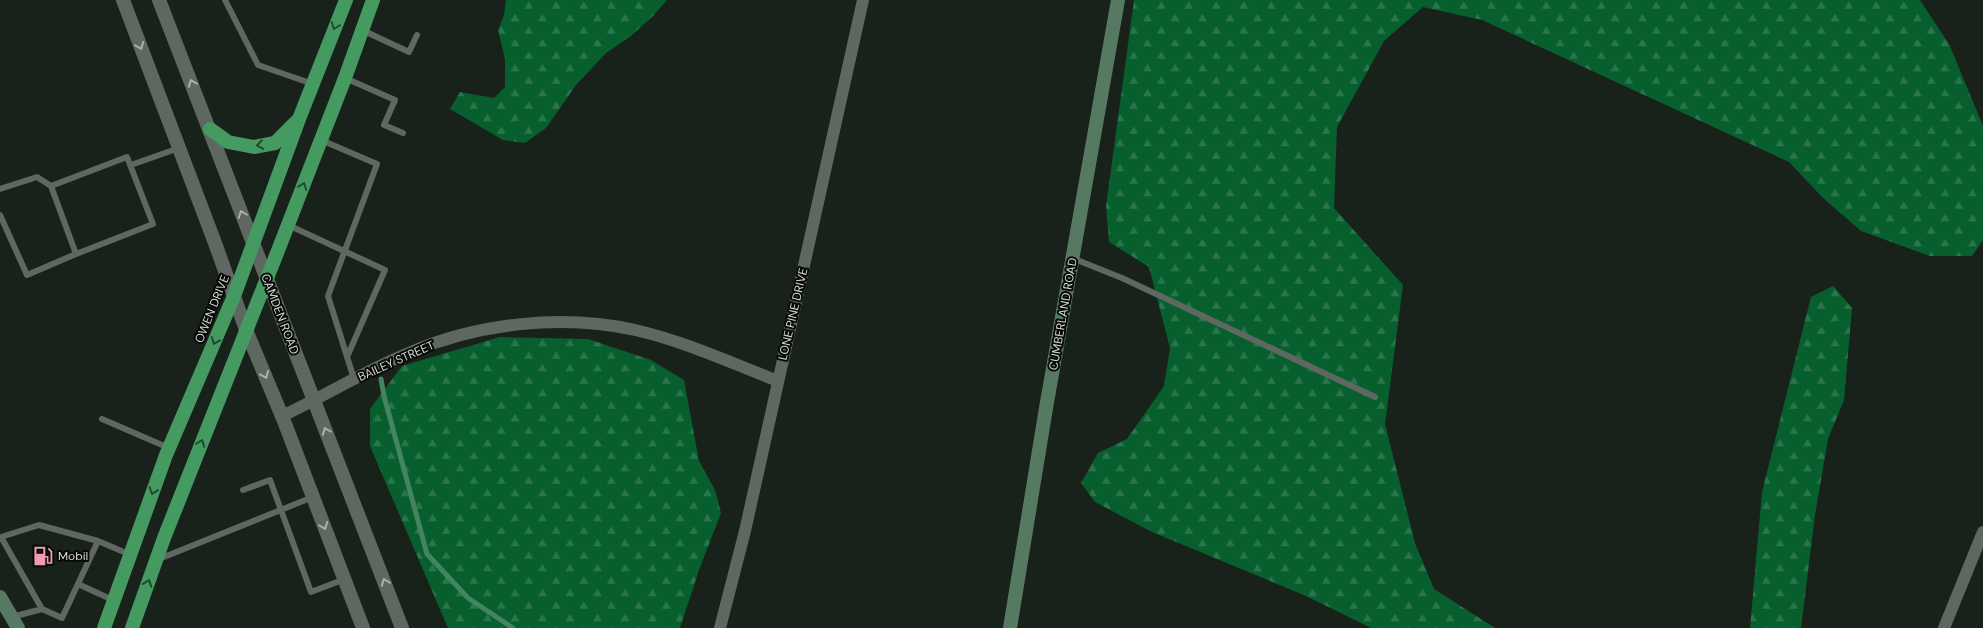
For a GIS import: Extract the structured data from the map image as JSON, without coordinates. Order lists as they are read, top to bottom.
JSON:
{
  "streets": {
    "highway": ["OWEN DRIVE"],
    "main road": ["CUMBERLAND ROAD"],
    "street": ["CAMDEN ROAD", "LONE PINE DRIVE", "BAILEY STREET"]
  },
  "crossings": [
    ["OWEN DRIVE", "CAMDEN ROAD"],
    ["CAMDEN ROAD", "BAILEY STREET"],
    ["LONE PINE DRIVE", "BAILEY STREET"]
  ],
  "places": {
    "fuel station": ["Mobil"]
  }
}
